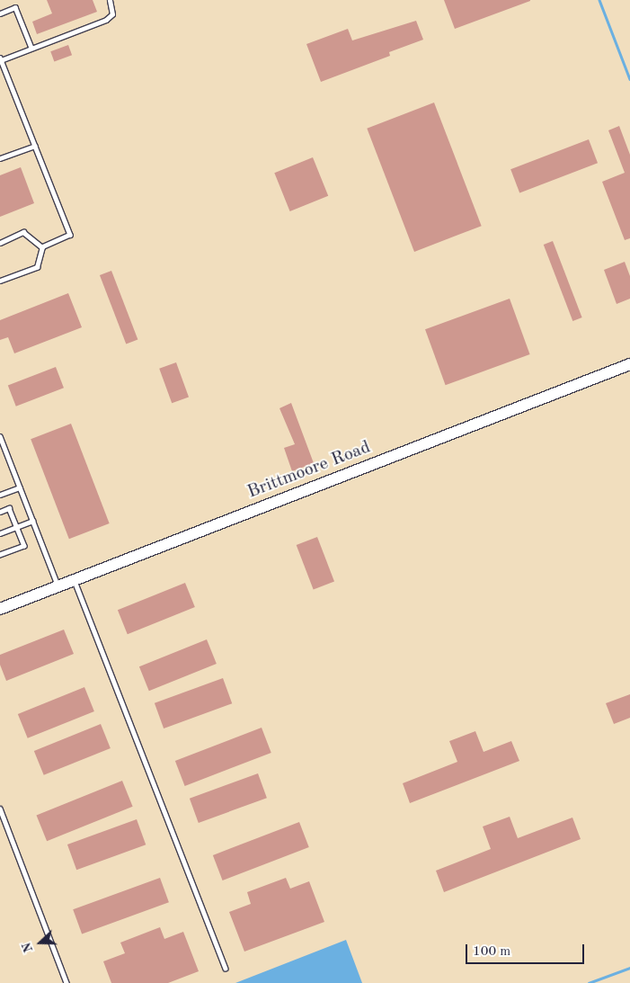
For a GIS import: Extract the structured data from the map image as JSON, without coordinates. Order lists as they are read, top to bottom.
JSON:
{
  "streets": {
    "main road": ["Brittmoore Road"]
  },
  "scale_bar": "100 m",
  "north": "left"
}
